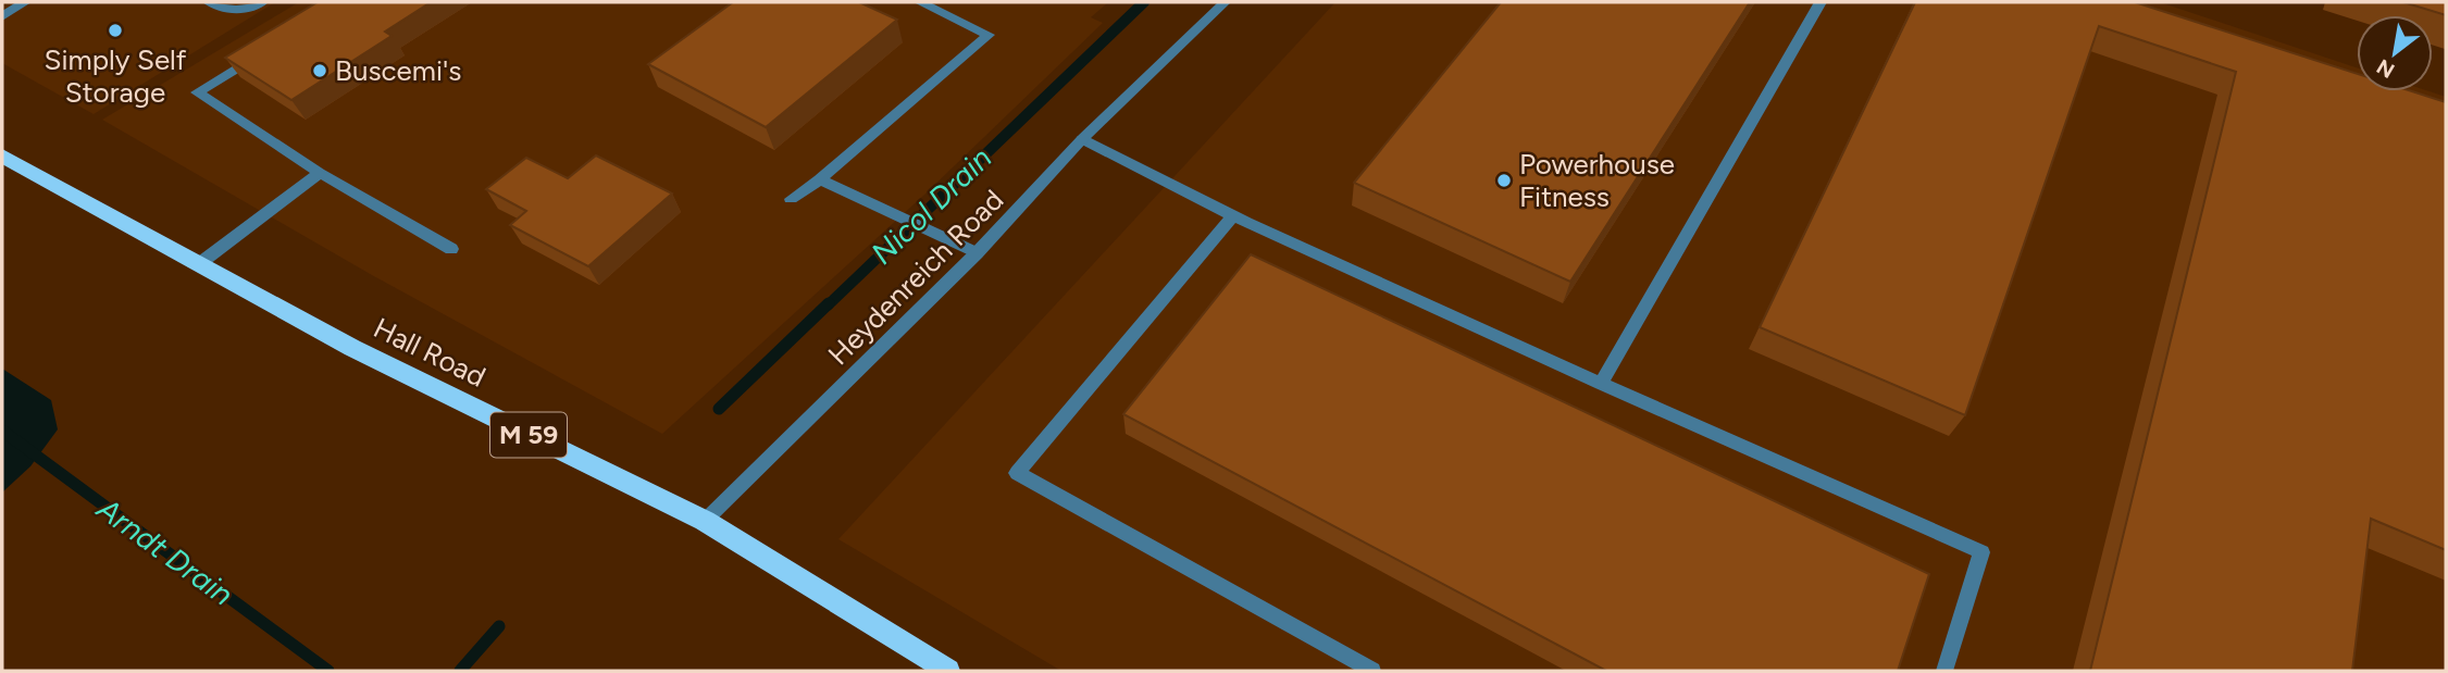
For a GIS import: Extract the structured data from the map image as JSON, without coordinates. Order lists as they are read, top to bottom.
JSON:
{
  "streets": {
    "highway": ["Hall Road", "M 59"],
    "street": ["Heydenreich Road"]
  },
  "crossings": [
    ["Heydenreich Road", "Hall Road"]
  ],
  "water": ["Nicol Drain", "Arndt Drain"],
  "places": ["Simply Self Storage", "Buscemi's", "Powerhouse Fitness"],
  "north": "bottom left"
}
